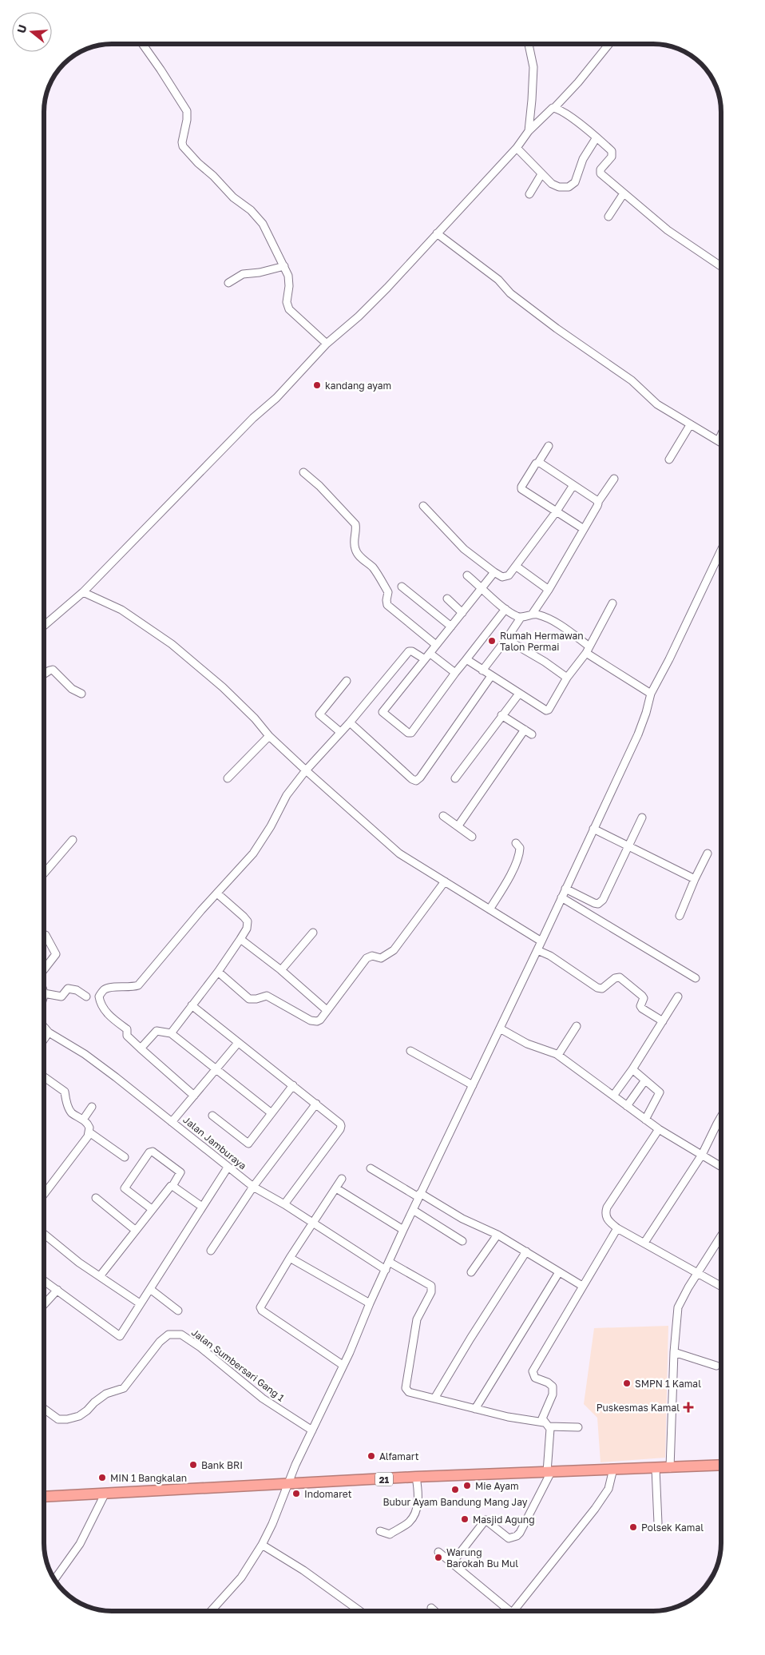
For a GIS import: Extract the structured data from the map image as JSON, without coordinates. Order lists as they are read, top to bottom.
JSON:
{
  "streets": {
    "highway": ["21"],
    "street": ["Jalan Jamburaya", "Jalan Sumbersari Gang 1"]
  },
  "places": {
    "other": [
      "kandang ayam",
      "Rumah Hermawan Talon Permai",
      "SMPN 1 Kamal",
      "Alfamart",
      "Bank BRI",
      "MIN 1 Bangkalan",
      "Mie Ayam",
      "Bubur Ayam Bandung Mang Jay",
      "Indomaret",
      "Masjid Agung",
      "Polsek Kamal",
      "Warung Barokah Bu Mul"
    ],
    "health": ["Puskesmas Kamal"]
  },
  "north": "left"
}
